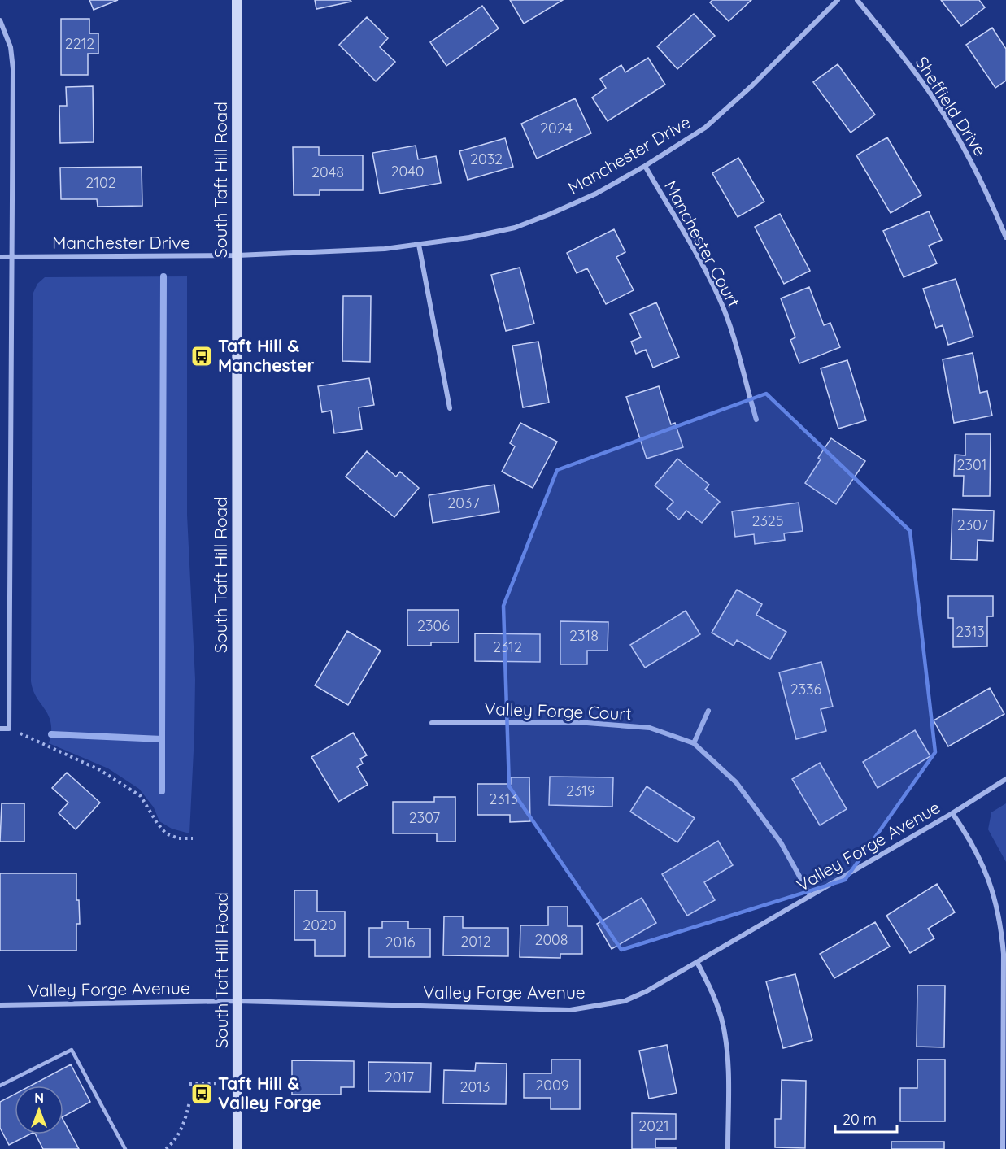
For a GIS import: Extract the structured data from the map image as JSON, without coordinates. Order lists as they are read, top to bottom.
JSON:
{
  "streets": {
    "main road": ["South Taft Hill Road"],
    "street": [
      "Sheffield Drive",
      "Manchester Drive",
      "Manchester Court",
      "Valley Forge Court",
      "Valley Forge Avenue"
    ]
  },
  "crossings": [
    ["Manchester Drive", "South Taft Hill Road"],
    ["Manchester Drive", "Manchester Court"],
    ["South Taft Hill Road", "Valley Forge Avenue"],
    ["Valley Forge Court", "Valley Forge Avenue"]
  ],
  "places": {
    "bus stop": ["Taft Hill & Manchester", "Taft Hill & Valley Forge"]
  },
  "house_numbers": [
    "2212",
    "2024",
    "2032",
    "2040",
    "2048",
    "2102",
    "2301",
    "2037",
    "2325",
    "2307",
    "2306",
    "2313",
    "2318",
    "2312",
    "2336",
    "2319",
    "2313",
    "2307",
    "2020",
    "2008",
    "2012",
    "2016",
    "2017",
    "2009",
    "2013",
    "2021"
  ],
  "scale_bar": "20 m",
  "north": "top"
}
